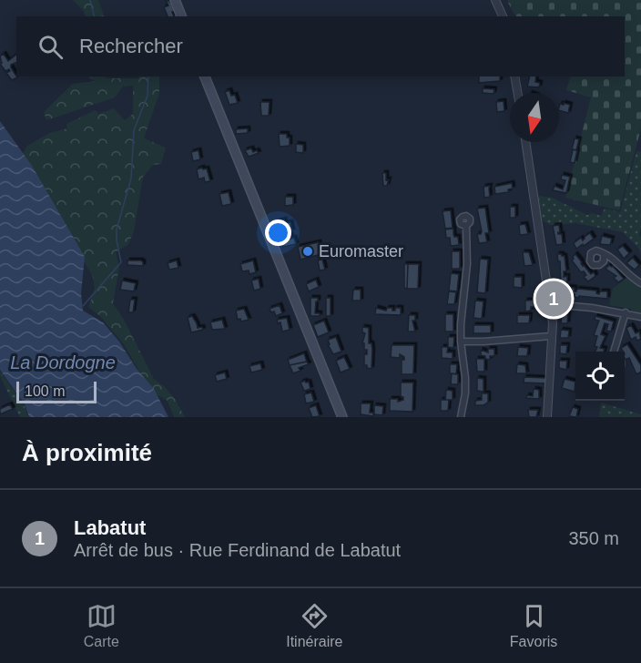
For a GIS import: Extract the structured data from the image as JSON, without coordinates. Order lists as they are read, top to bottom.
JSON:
{
  "water": ["La Dordogne"],
  "places": ["Euromaster"],
  "scale_bar": "100 m",
  "north": "bottom",
  "page": {
    "search": "Rechercher",
    "pins": "1",
    "scale": "100 m",
    "heading": "À proximité",
    "list": [
      {
        "mark": "1",
        "name": "Labatut",
        "note": "Arrêt de bus · Rue Ferdinand de Labatut",
        "value": "350 m"
      }
    ],
    "nav": ["Carte", "Itinéraire", "Favoris"]
  }
}
